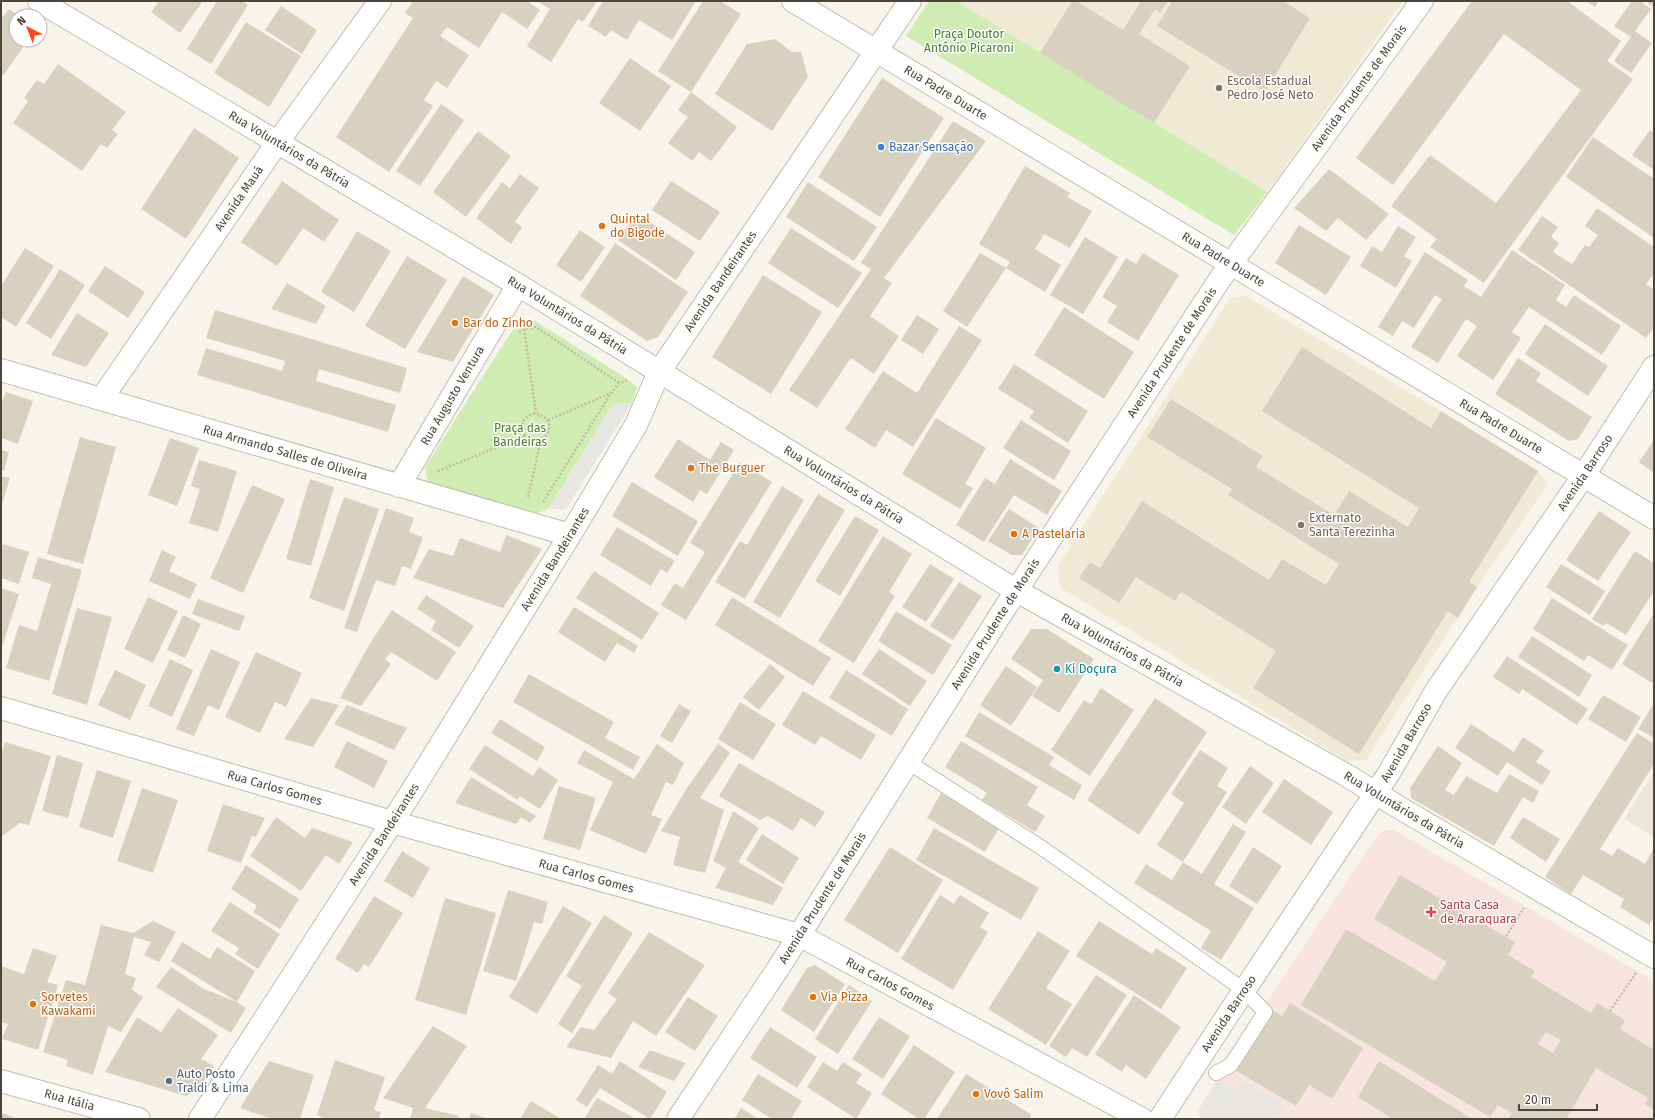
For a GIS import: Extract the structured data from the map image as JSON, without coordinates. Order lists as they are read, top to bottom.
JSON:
{
  "streets": {
    "street": [
      "Avenida Prudente de Morais",
      "Rua Padre Duarte",
      "Rua Voluntários da Pátria",
      "Avenida Mauá",
      "Avenida Bandeirantes",
      "Rua Augusto Ventura",
      "Rua Armando Salles de Oliveira",
      "Avenida Barroso",
      "Rua Carlos Gomes",
      "Rua Itália"
    ]
  },
  "crossings": [
    ["Avenida Prudente de Morais", "Rua Padre Duarte"],
    ["Avenida Prudente de Morais", "Rua Voluntários da Pátria"],
    ["Avenida Prudente de Morais", "Rua Carlos Gomes"],
    ["Rua Padre Duarte", "Avenida Bandeirantes"],
    ["Rua Padre Duarte", "Avenida Barroso"],
    ["Rua Voluntários da Pátria", "Avenida Mauá"],
    ["Rua Voluntários da Pátria", "Avenida Bandeirantes"],
    ["Rua Voluntários da Pátria", "Rua Augusto Ventura"],
    ["Rua Voluntários da Pátria", "Avenida Barroso"],
    ["Avenida Mauá", "Rua Armando Salles de Oliveira"],
    ["Avenida Bandeirantes", "Rua Armando Salles de Oliveira"],
    ["Avenida Bandeirantes", "Rua Carlos Gomes"],
    ["Rua Augusto Ventura", "Rua Armando Salles de Oliveira"]
  ],
  "parks": ["Praça Doutor Antônio Picaroni", "Praça das Bandeiras"],
  "places": {
    "other": [
      "Escola Estadual Pedro José Neto",
      "Bazar Sensação",
      "Quintal do Bigode",
      "Bar do Zinho",
      "The Burguer",
      "Externato Santa Terezinha",
      "A Pastelaria",
      "Ki Doçura",
      "Via Pizza",
      "Sorvetes Kawakami",
      "Auto Posto Traldi & Lima",
      "Vovô Salim"
    ],
    "health": ["Santa Casa de Araraquara"]
  },
  "scale_bar": "20 m",
  "north": "top left"
}
